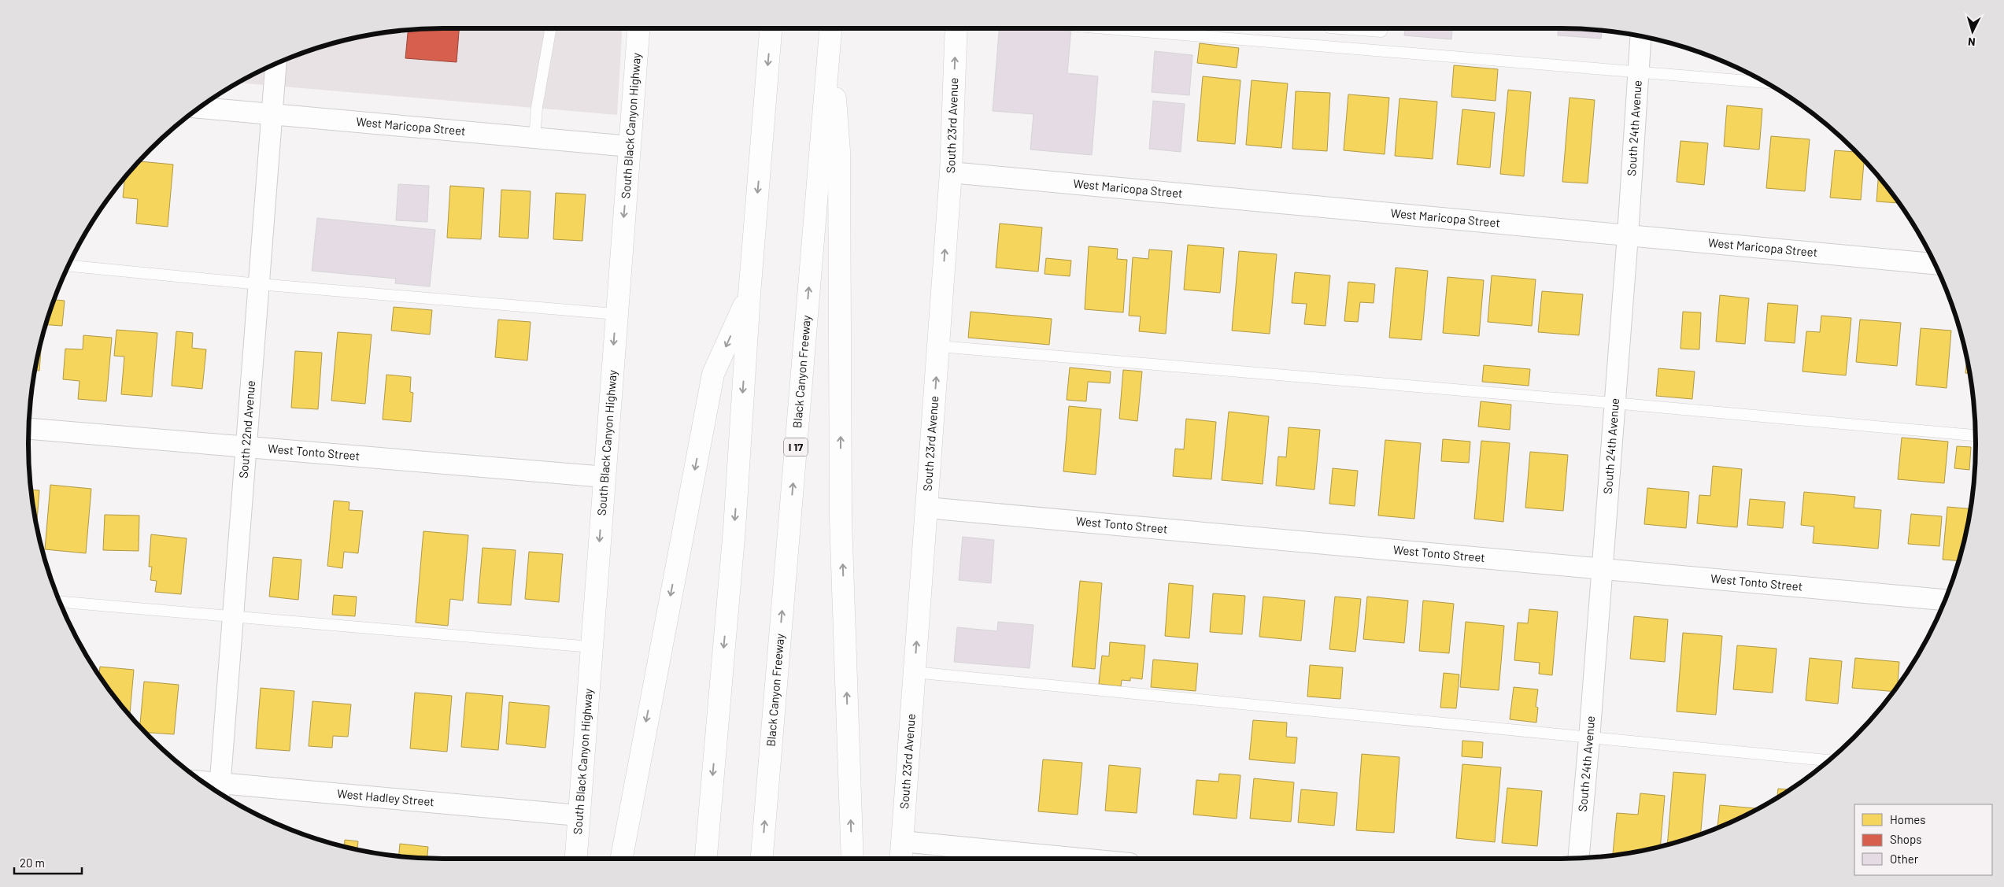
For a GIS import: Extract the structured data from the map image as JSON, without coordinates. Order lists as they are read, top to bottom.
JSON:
{
  "streets": {
    "main road": [
      "South Black Canyon Highway",
      "South 23rd Avenue",
      "Black Canyon Freeway",
      "I 17"
    ],
    "street": [
      "West Maricopa Street",
      "South 24th Avenue",
      "South 22nd Avenue",
      "West Tonto Street",
      "West Hadley Street"
    ]
  },
  "crossings": [
    ["South Black Canyon Highway", "West Maricopa Street"],
    ["South Black Canyon Highway", "West Tonto Street"],
    ["South Black Canyon Highway", "West Hadley Street"],
    ["South 23rd Avenue", "West Maricopa Street"],
    ["South 23rd Avenue", "West Tonto Street"],
    ["West Maricopa Street", "South 24th Avenue"],
    ["West Maricopa Street", "South 22nd Avenue"],
    ["South 24th Avenue", "West Tonto Street"],
    ["South 22nd Avenue", "West Tonto Street"],
    ["South 22nd Avenue", "West Hadley Street"]
  ],
  "legend": ["Homes", "Shops", "Other"],
  "scale_bar": "20 m",
  "north": "bottom"
}
